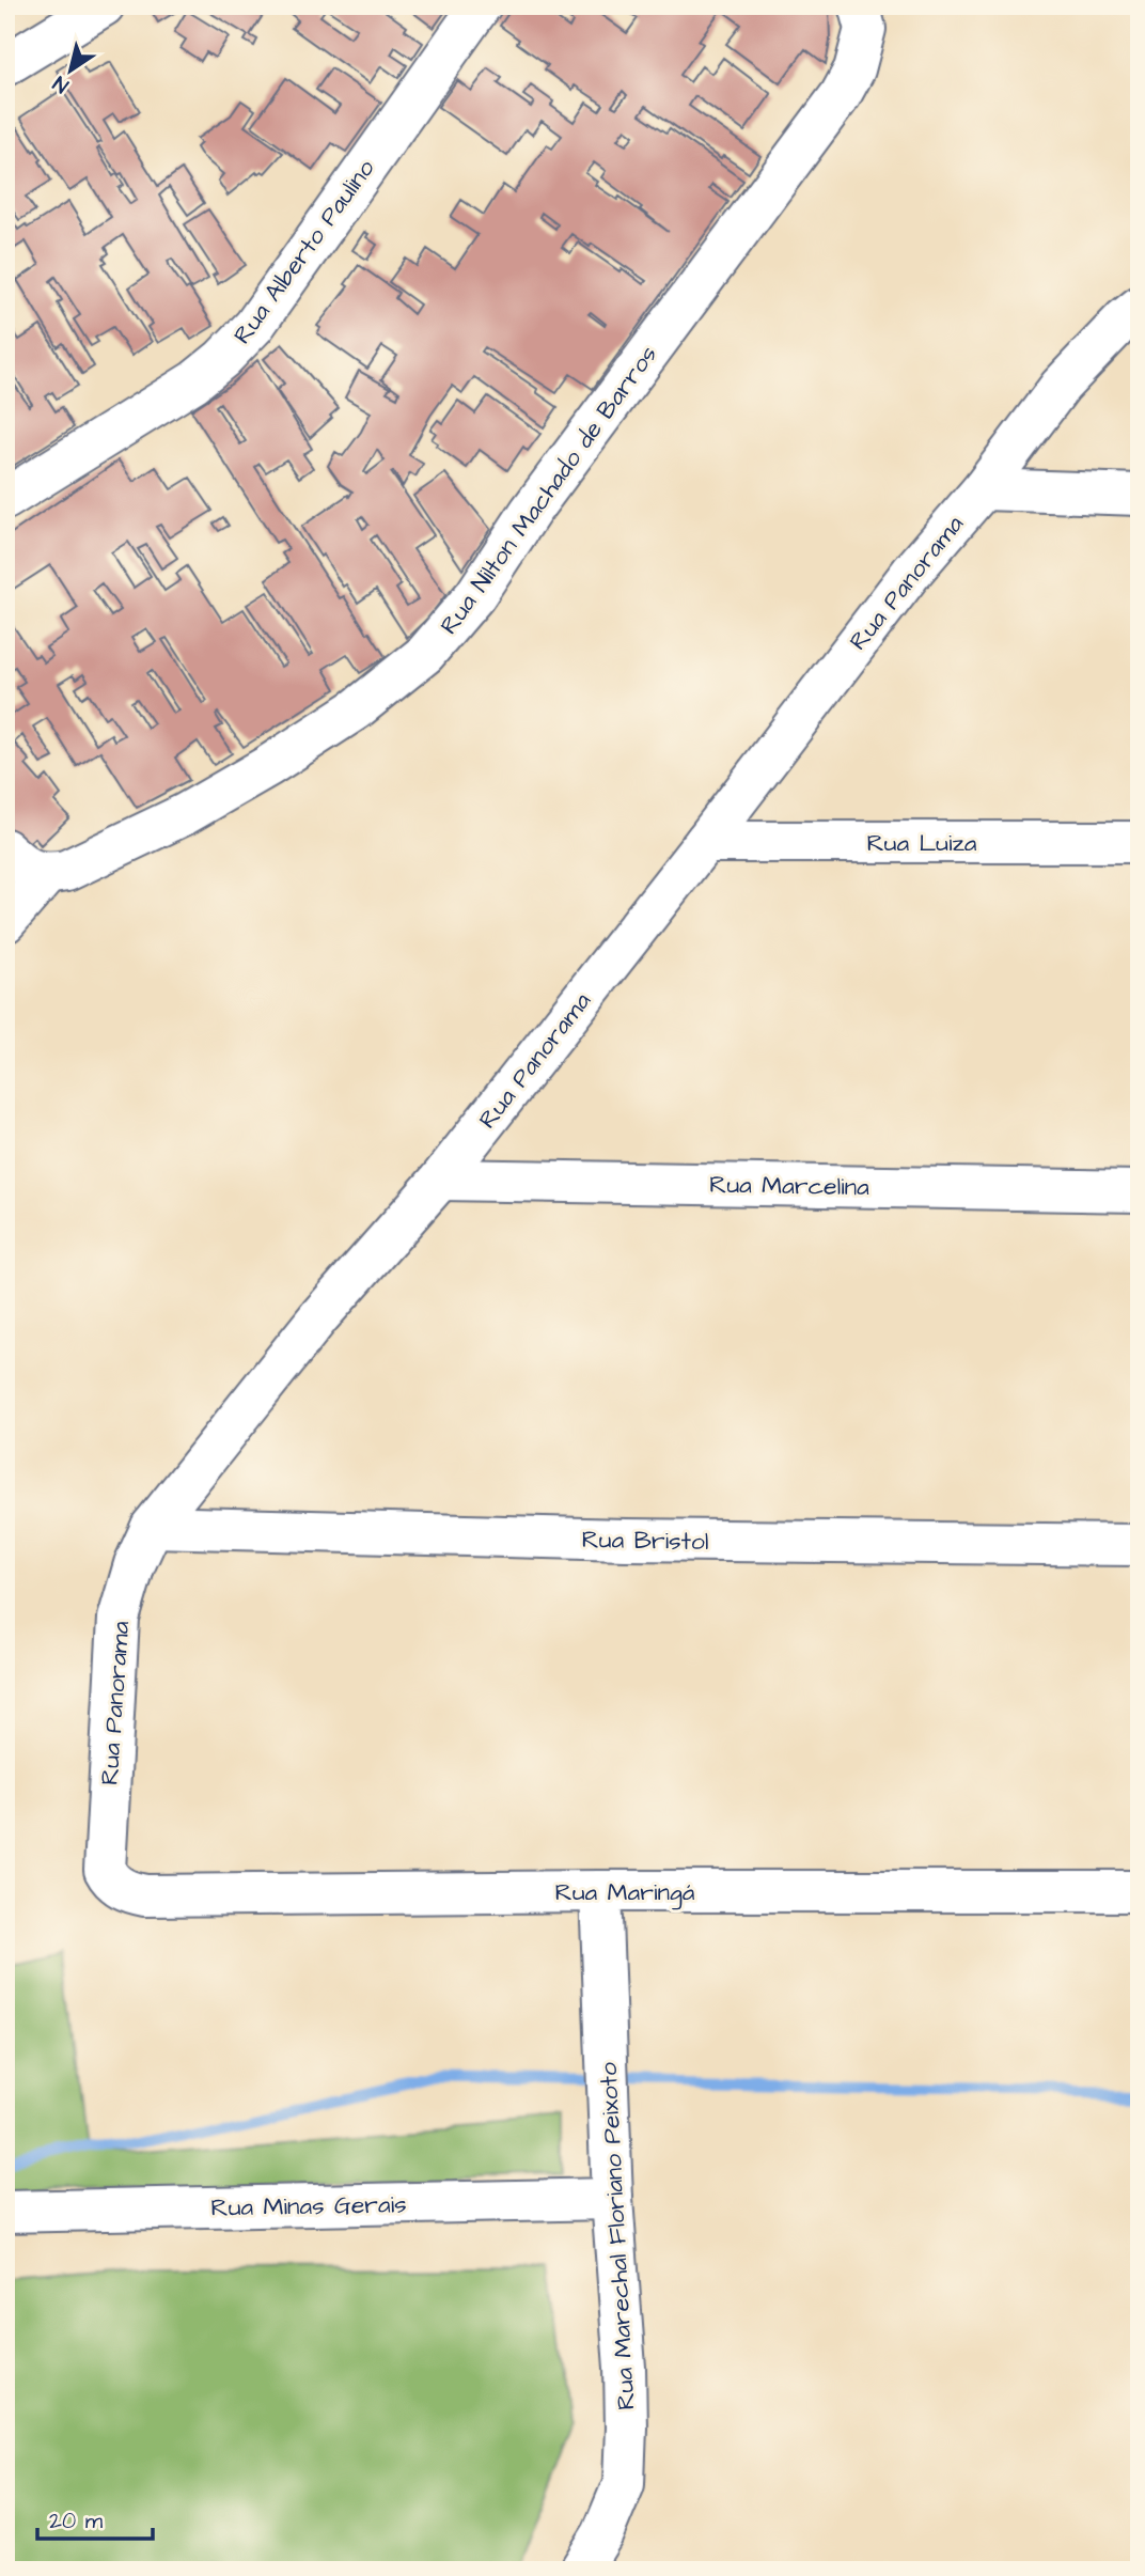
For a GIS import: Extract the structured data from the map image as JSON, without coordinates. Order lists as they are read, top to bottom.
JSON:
{
  "streets": {
    "street": [
      "Rua Alberto Paulino",
      "Rua Nilton Machado de Barros",
      "Rua Panorama",
      "Rua Luiza",
      "Rua Marcelina",
      "Rua Bristol",
      "Rua Maringá",
      "Rua Minas Gerais",
      "Rua Marechal Floriano Peixoto"
    ]
  },
  "crossings": [
    ["Rua Panorama", "Rua Luiza"],
    ["Rua Panorama", "Rua Marcelina"],
    ["Rua Panorama", "Rua Bristol"],
    ["Rua Panorama", "Rua Maringá"],
    ["Rua Maringá", "Rua Marechal Floriano Peixoto"],
    ["Rua Minas Gerais", "Rua Marechal Floriano Peixoto"]
  ],
  "scale_bar": "20 m",
  "north": "bottom left"
}
